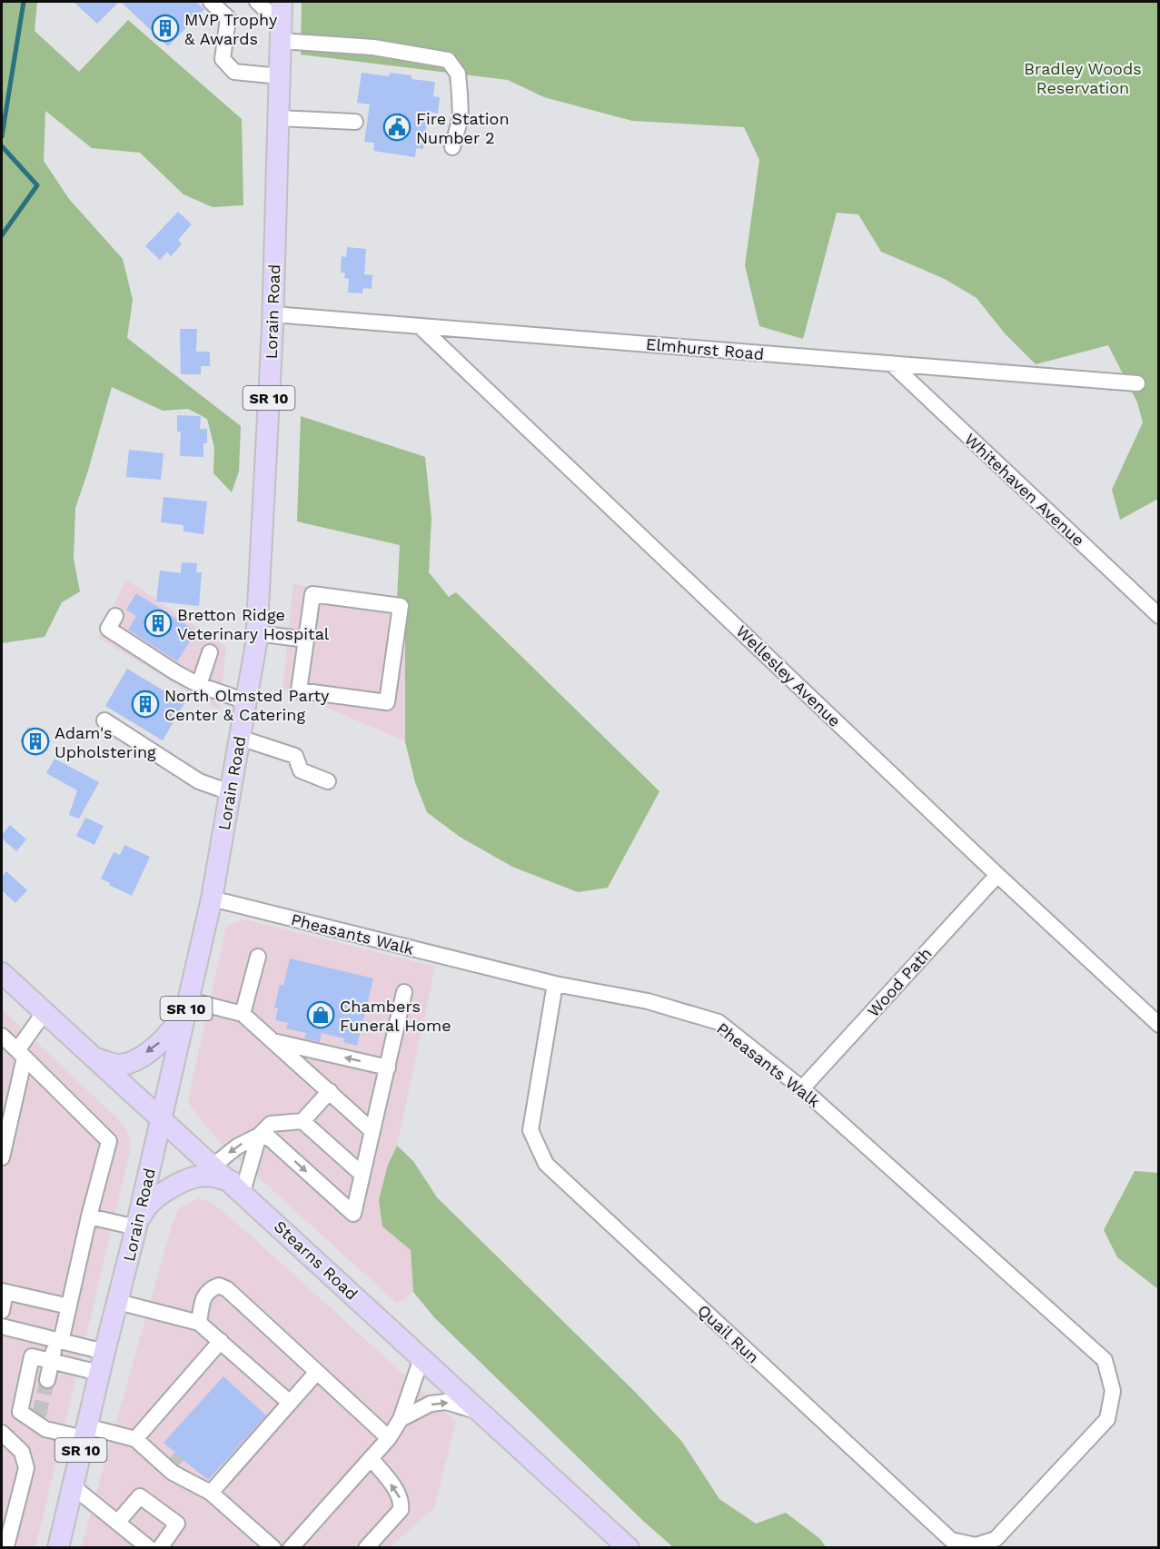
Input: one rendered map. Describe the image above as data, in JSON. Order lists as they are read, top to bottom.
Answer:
{
  "streets": {
    "main road": ["Lorain Road", "SR 10", "Stearns Road"],
    "street": [
      "Elmhurst Road",
      "Whitehaven Avenue",
      "Wellesley Avenue",
      "Pheasants Walk",
      "Wood Path",
      "Quail Run"
    ]
  },
  "crossings": [
    ["Lorain Road", "Elmhurst Road"],
    ["Lorain Road", "Pheasants Walk"],
    ["Lorain Road", "Stearns Road"],
    ["Elmhurst Road", "Whitehaven Avenue"],
    ["Elmhurst Road", "Wellesley Avenue"],
    ["Wellesley Avenue", "Wood Path"],
    ["Pheasants Walk", "Wood Path"],
    ["Pheasants Walk", "Quail Run"]
  ],
  "parks": ["Bradley Woods Reservation"],
  "places": {
    "building": [
      "MVP Trophy & Awards",
      "Bretton Ridge Veterinary Hospital",
      "North Olmsted Party Center & Catering",
      "Adam's Upholstering"
    ],
    "public building": ["Fire Station Number 2"],
    "shop": ["Chambers Funeral Home"]
  }
}
